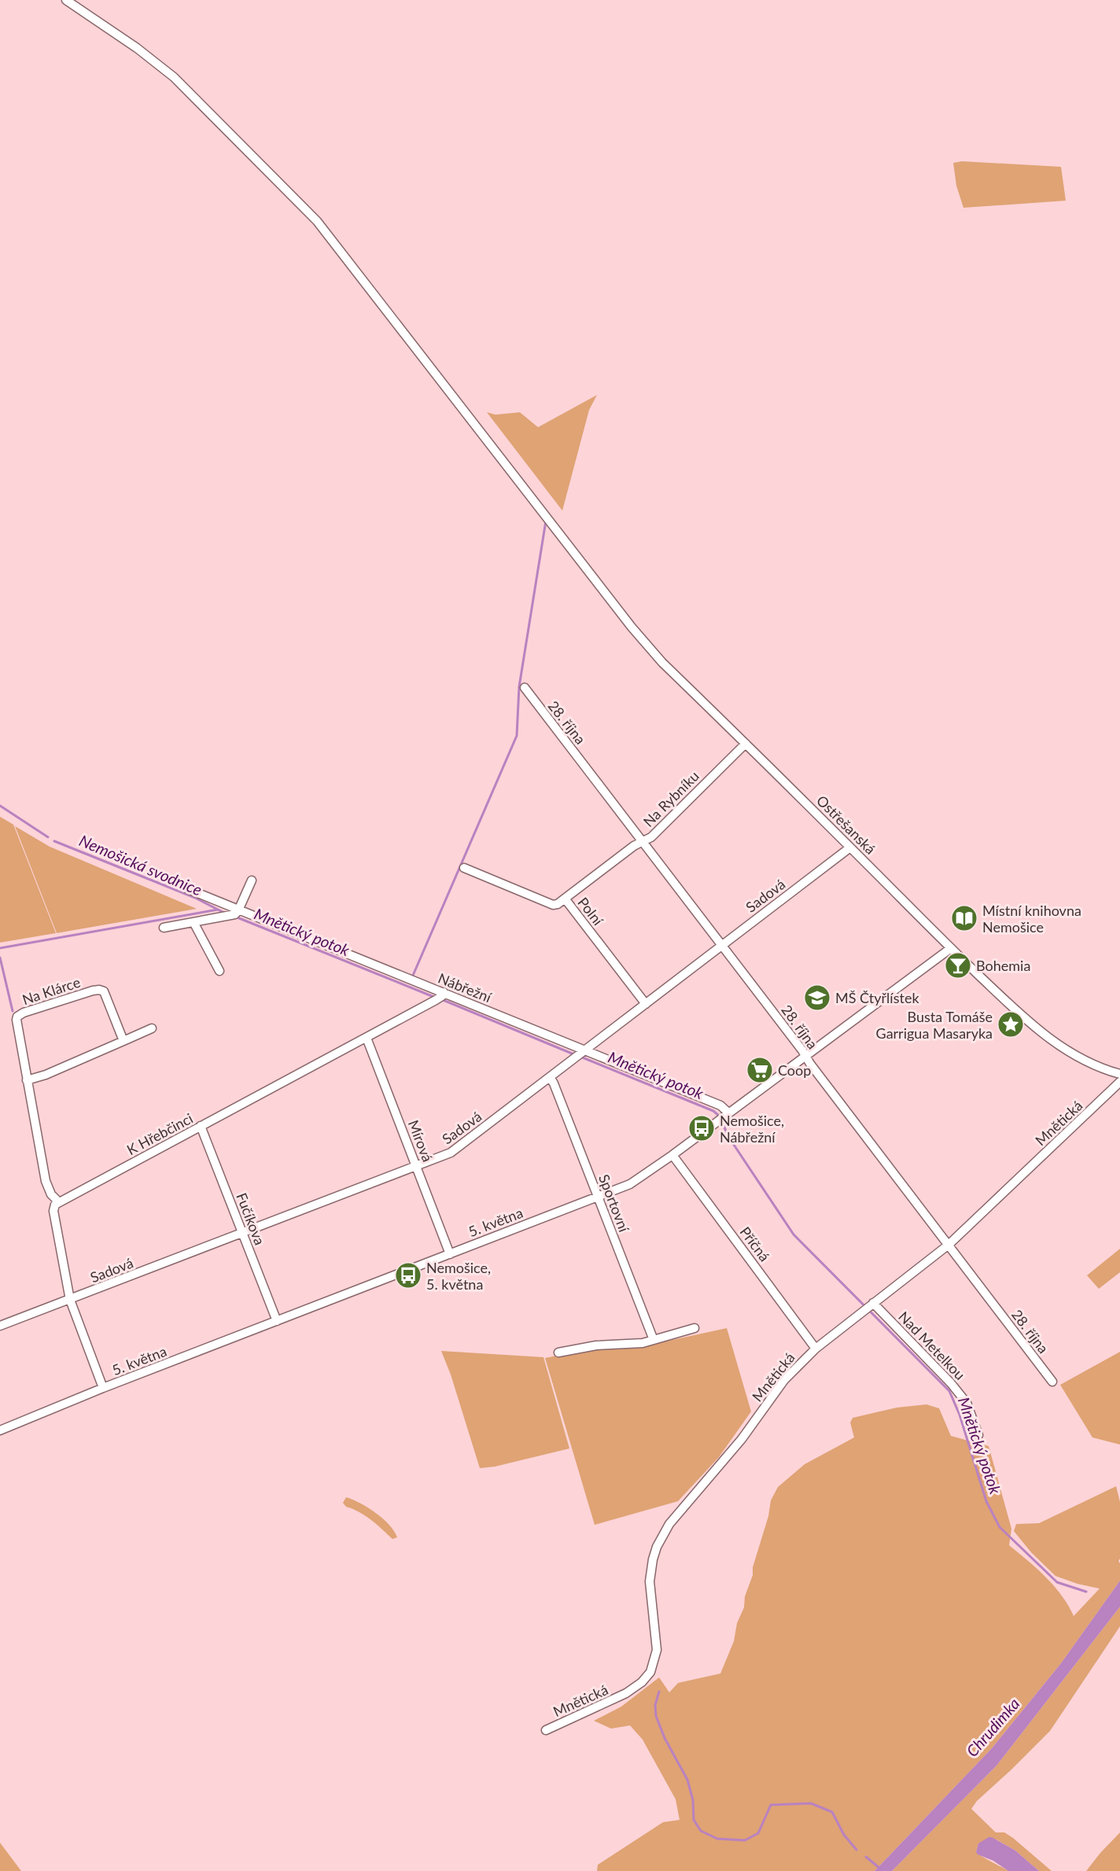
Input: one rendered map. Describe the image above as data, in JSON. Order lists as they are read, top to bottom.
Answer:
{
  "streets": {
    "street": [
      "28. října",
      "Na Rybníku",
      "Ostřešanská",
      "Sadová",
      "Polní",
      "Nábřežní",
      "Na Klárce",
      "Mnětická",
      "K Hřebčinci",
      "Mírová",
      "Sportovní",
      "Fučíkova",
      "5. května",
      "Příčná",
      "Nad Metelkou"
    ]
  },
  "crossings": [
    ["28. října", "Na Rybníku"],
    ["28. října", "Sadová"],
    ["28. října", "Mnětická"],
    ["28. října", "5. května"],
    ["Na Rybníku", "Ostřešanská"],
    ["Na Rybníku", "Polní"],
    ["Ostřešanská", "Sadová"],
    ["Ostřešanská", "5. května"],
    ["Sadová", "Polní"],
    ["Sadová", "Nábřežní"],
    ["Sadová", "Mírová"],
    ["Sadová", "Sportovní"],
    ["Sadová", "Fučíkova"],
    ["Nábřežní", "K Hřebčinci"],
    ["Nábřežní", "5. května"],
    ["Na Klárce", "K Hřebčinci"],
    ["Mnětická", "Příčná"],
    ["Mnětická", "Nad Metelkou"],
    ["K Hřebčinci", "Mírová"],
    ["K Hřebčinci", "Fučíkova"],
    ["Mírová", "5. května"],
    ["Sportovní", "5. května"],
    ["Fučíkova", "5. května"],
    ["5. května", "Příčná"]
  ],
  "water": ["Nemošická svodnice", "Mnětický potok", "Chrudimka"],
  "places": {
    "library": ["Místní knihovna Nemošice"],
    "bar": ["Bohemia"],
    "school or university": ["MŠ Čtyřlístek"],
    "place": ["Busta Tomáše Garrigua Masaryka"],
    "supermarket": ["Coop"],
    "bus stop": ["Nemošice, Nábřežní", "Nemošice, 5. května"]
  }
}
